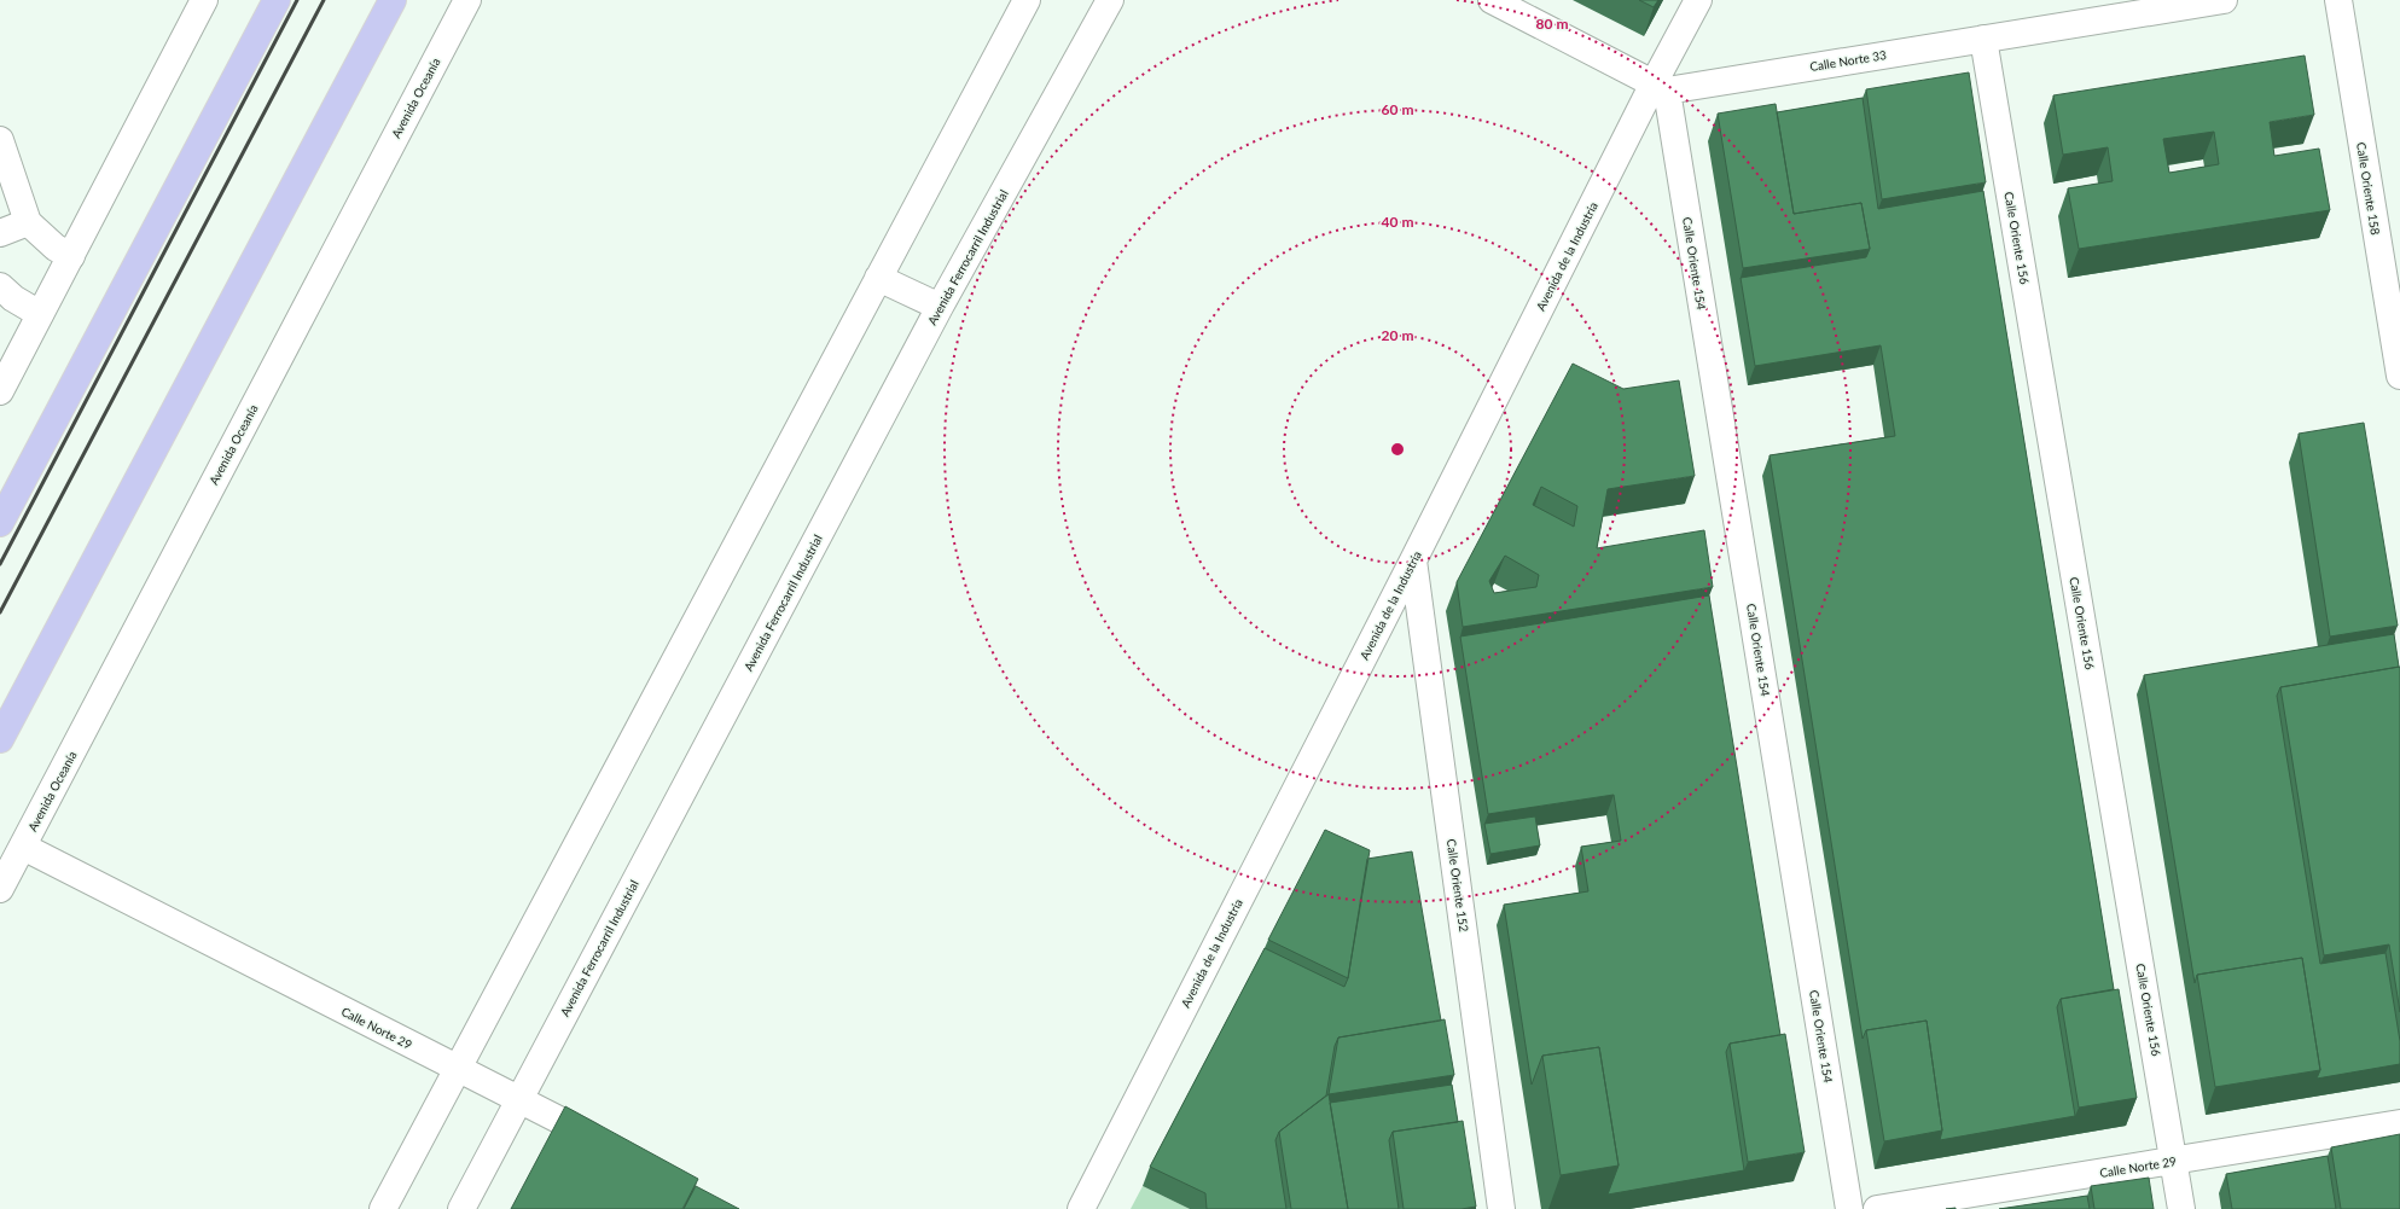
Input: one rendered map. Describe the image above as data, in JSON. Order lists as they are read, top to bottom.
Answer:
{
  "streets": {
    "street": [
      "Calle Norte 33",
      "Avenida Oceanía",
      "Calle Oriente 158",
      "Calle Oriente 156",
      "Avenida de la Industria",
      "Avenida Ferrocarril Industrial",
      "Calle Oriente 154",
      "Calle Oriente 152",
      "Calle Norte 29"
    ]
  },
  "crossings": [
    ["Calle Norte 33", "Calle Oriente 156"],
    ["Calle Norte 33", "Avenida de la Industria"],
    ["Calle Norte 33", "Calle Oriente 154"],
    ["Avenida Oceanía", "Calle Norte 29"],
    ["Calle Oriente 156", "Calle Norte 29"],
    ["Avenida de la Industria", "Calle Oriente 154"],
    ["Avenida de la Industria", "Calle Oriente 152"],
    ["Avenida Ferrocarril Industrial", "Calle Norte 29"]
  ],
  "rings": [
    "80 m",
    "60 m",
    "40 m",
    "20 m"
  ]
}
